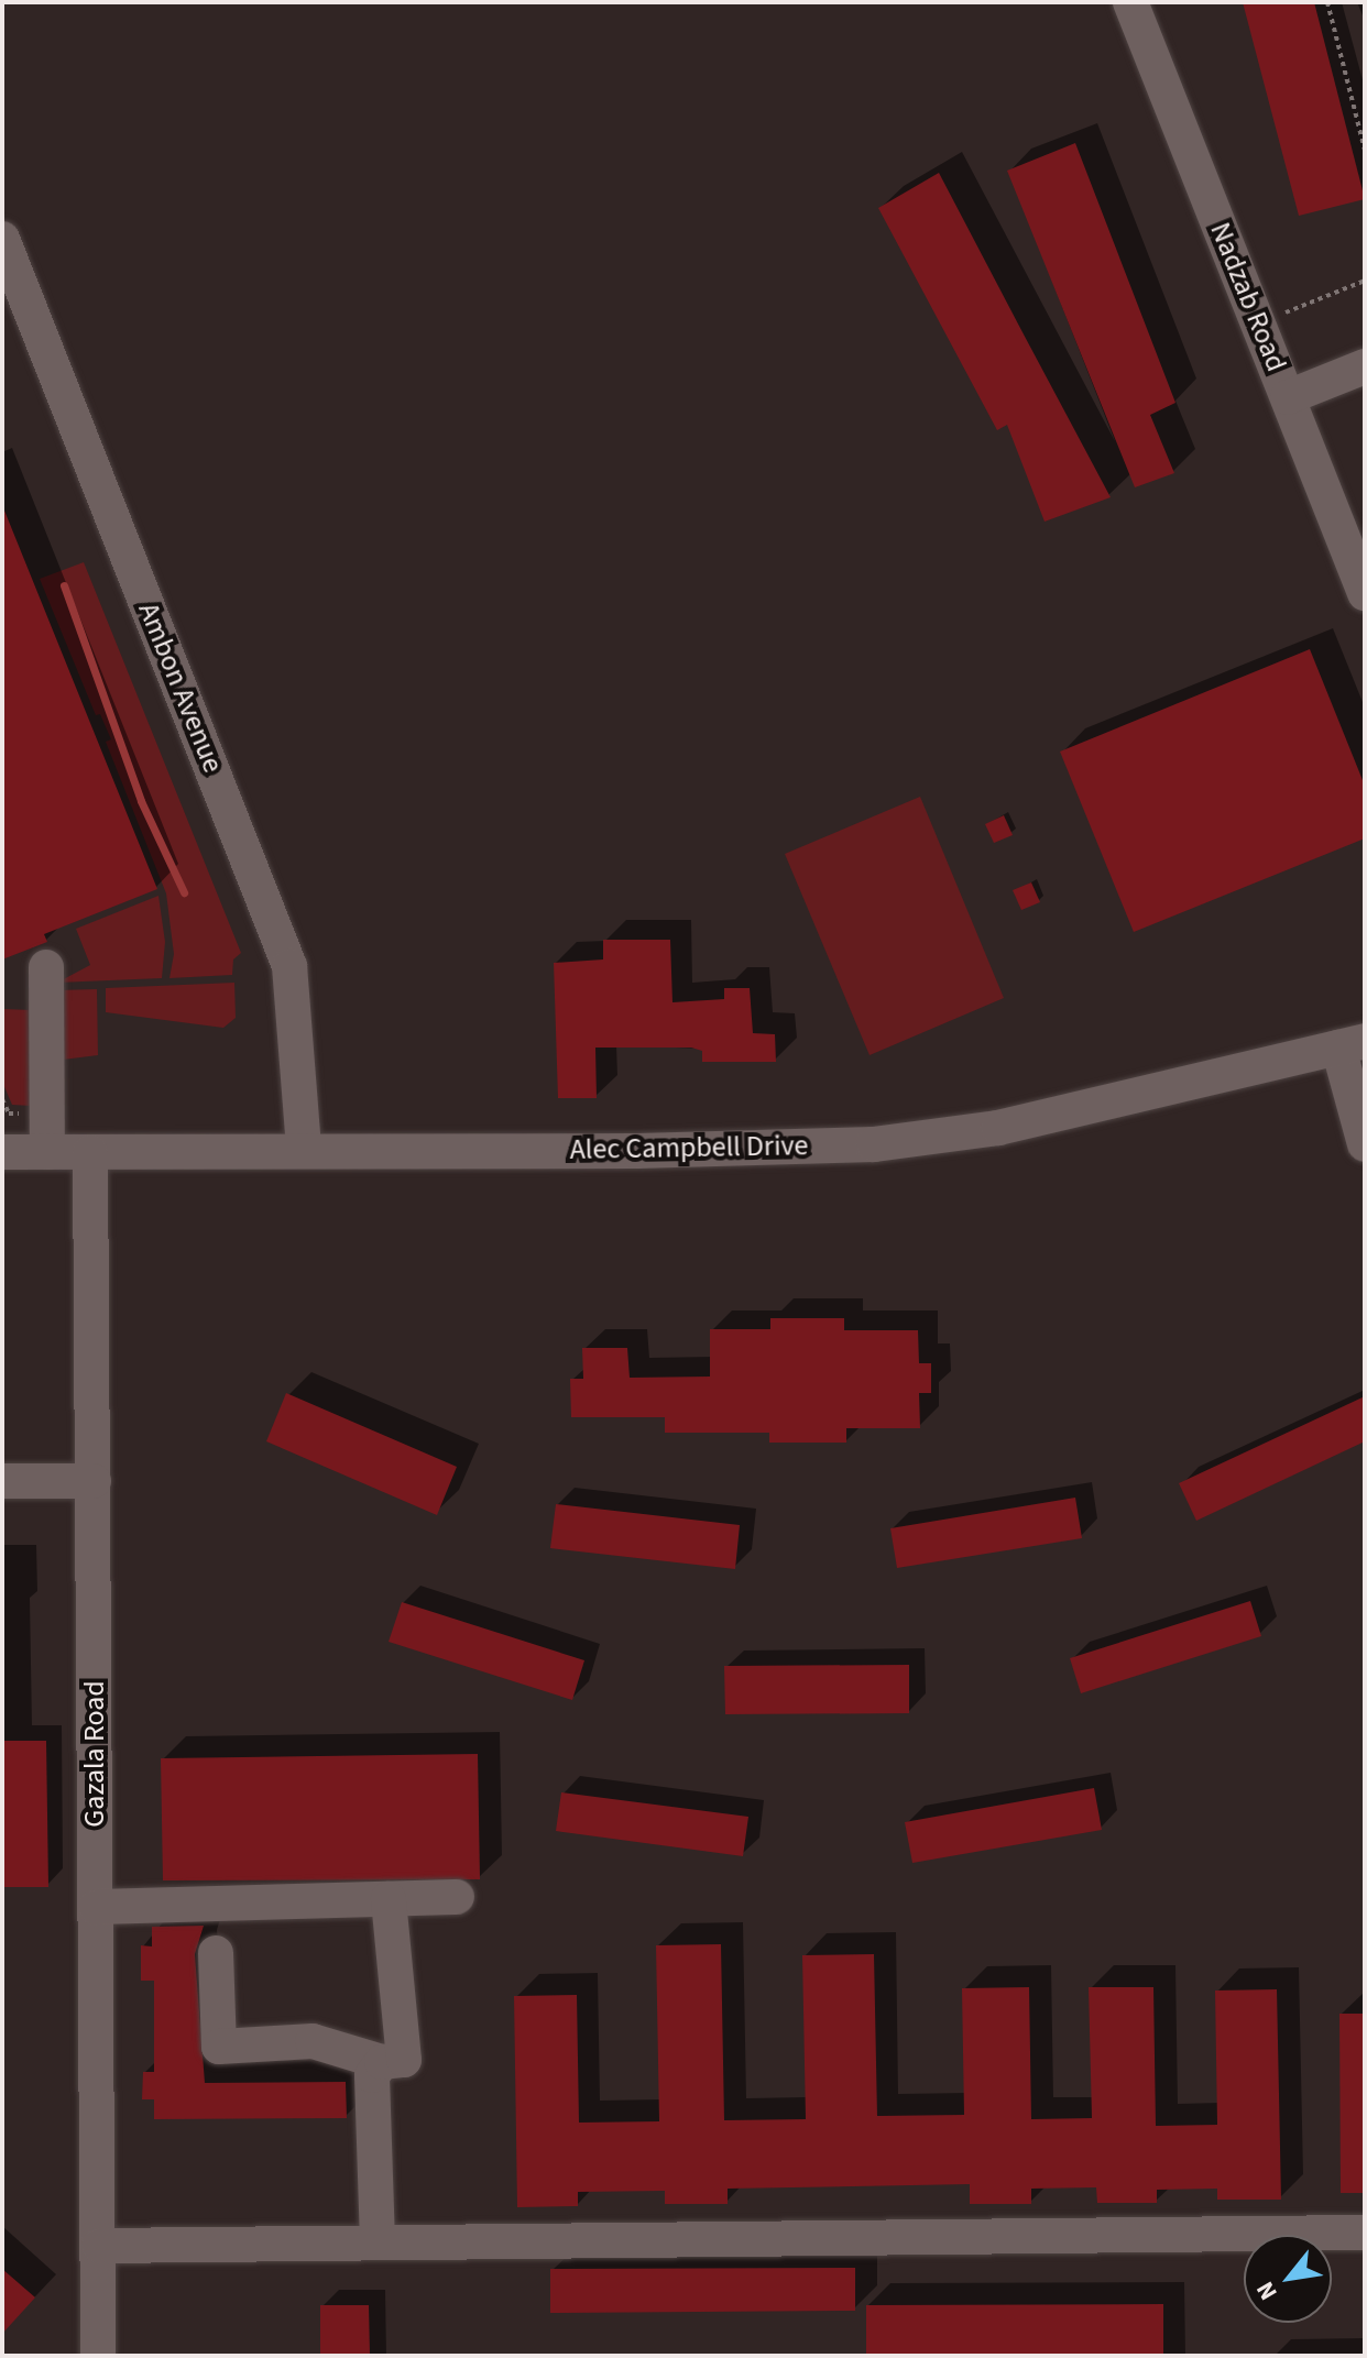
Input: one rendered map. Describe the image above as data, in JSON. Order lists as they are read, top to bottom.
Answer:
{
  "streets": {
    "street": [
      "Nadzab Road",
      "Ambon Avenue",
      "Alec Campbell Drive",
      "Gazala Road"
    ]
  },
  "crossings": [
    ["Ambon Avenue", "Alec Campbell Drive"],
    ["Alec Campbell Drive", "Gazala Road"]
  ],
  "north": "bottom left"
}
